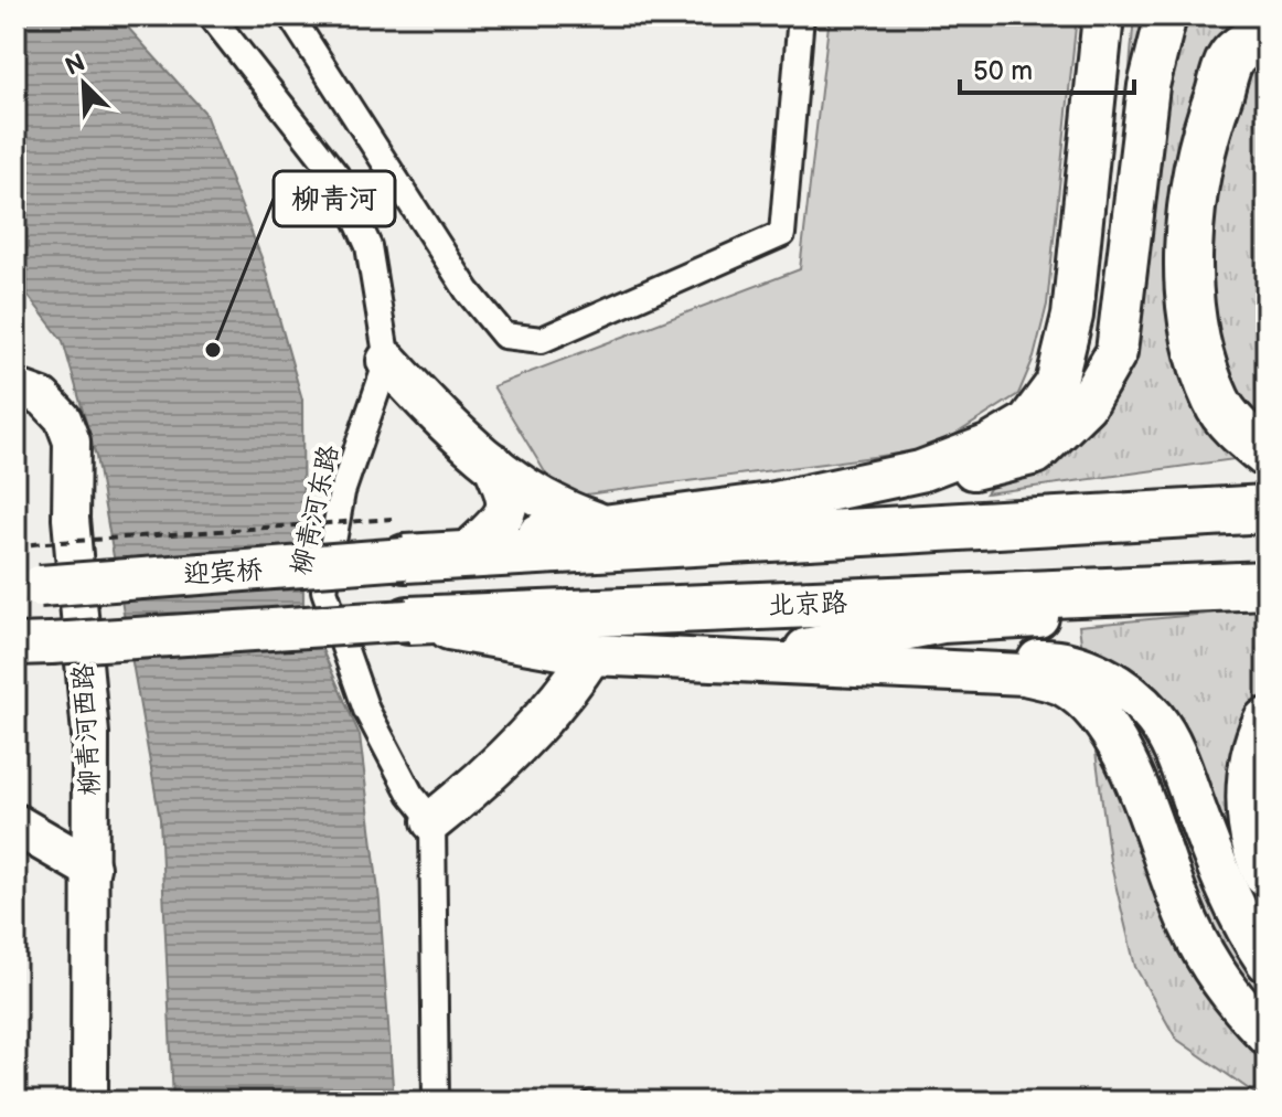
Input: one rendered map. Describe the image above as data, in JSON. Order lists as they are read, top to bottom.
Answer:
{
  "streets": {
    "highway": ["北京路"],
    "main road": ["迎宾桥", "柳青河西路"],
    "street": ["柳青河东路"]
  },
  "places": ["柳青河"],
  "scale_bar": "50 m",
  "north": "top left"
}
